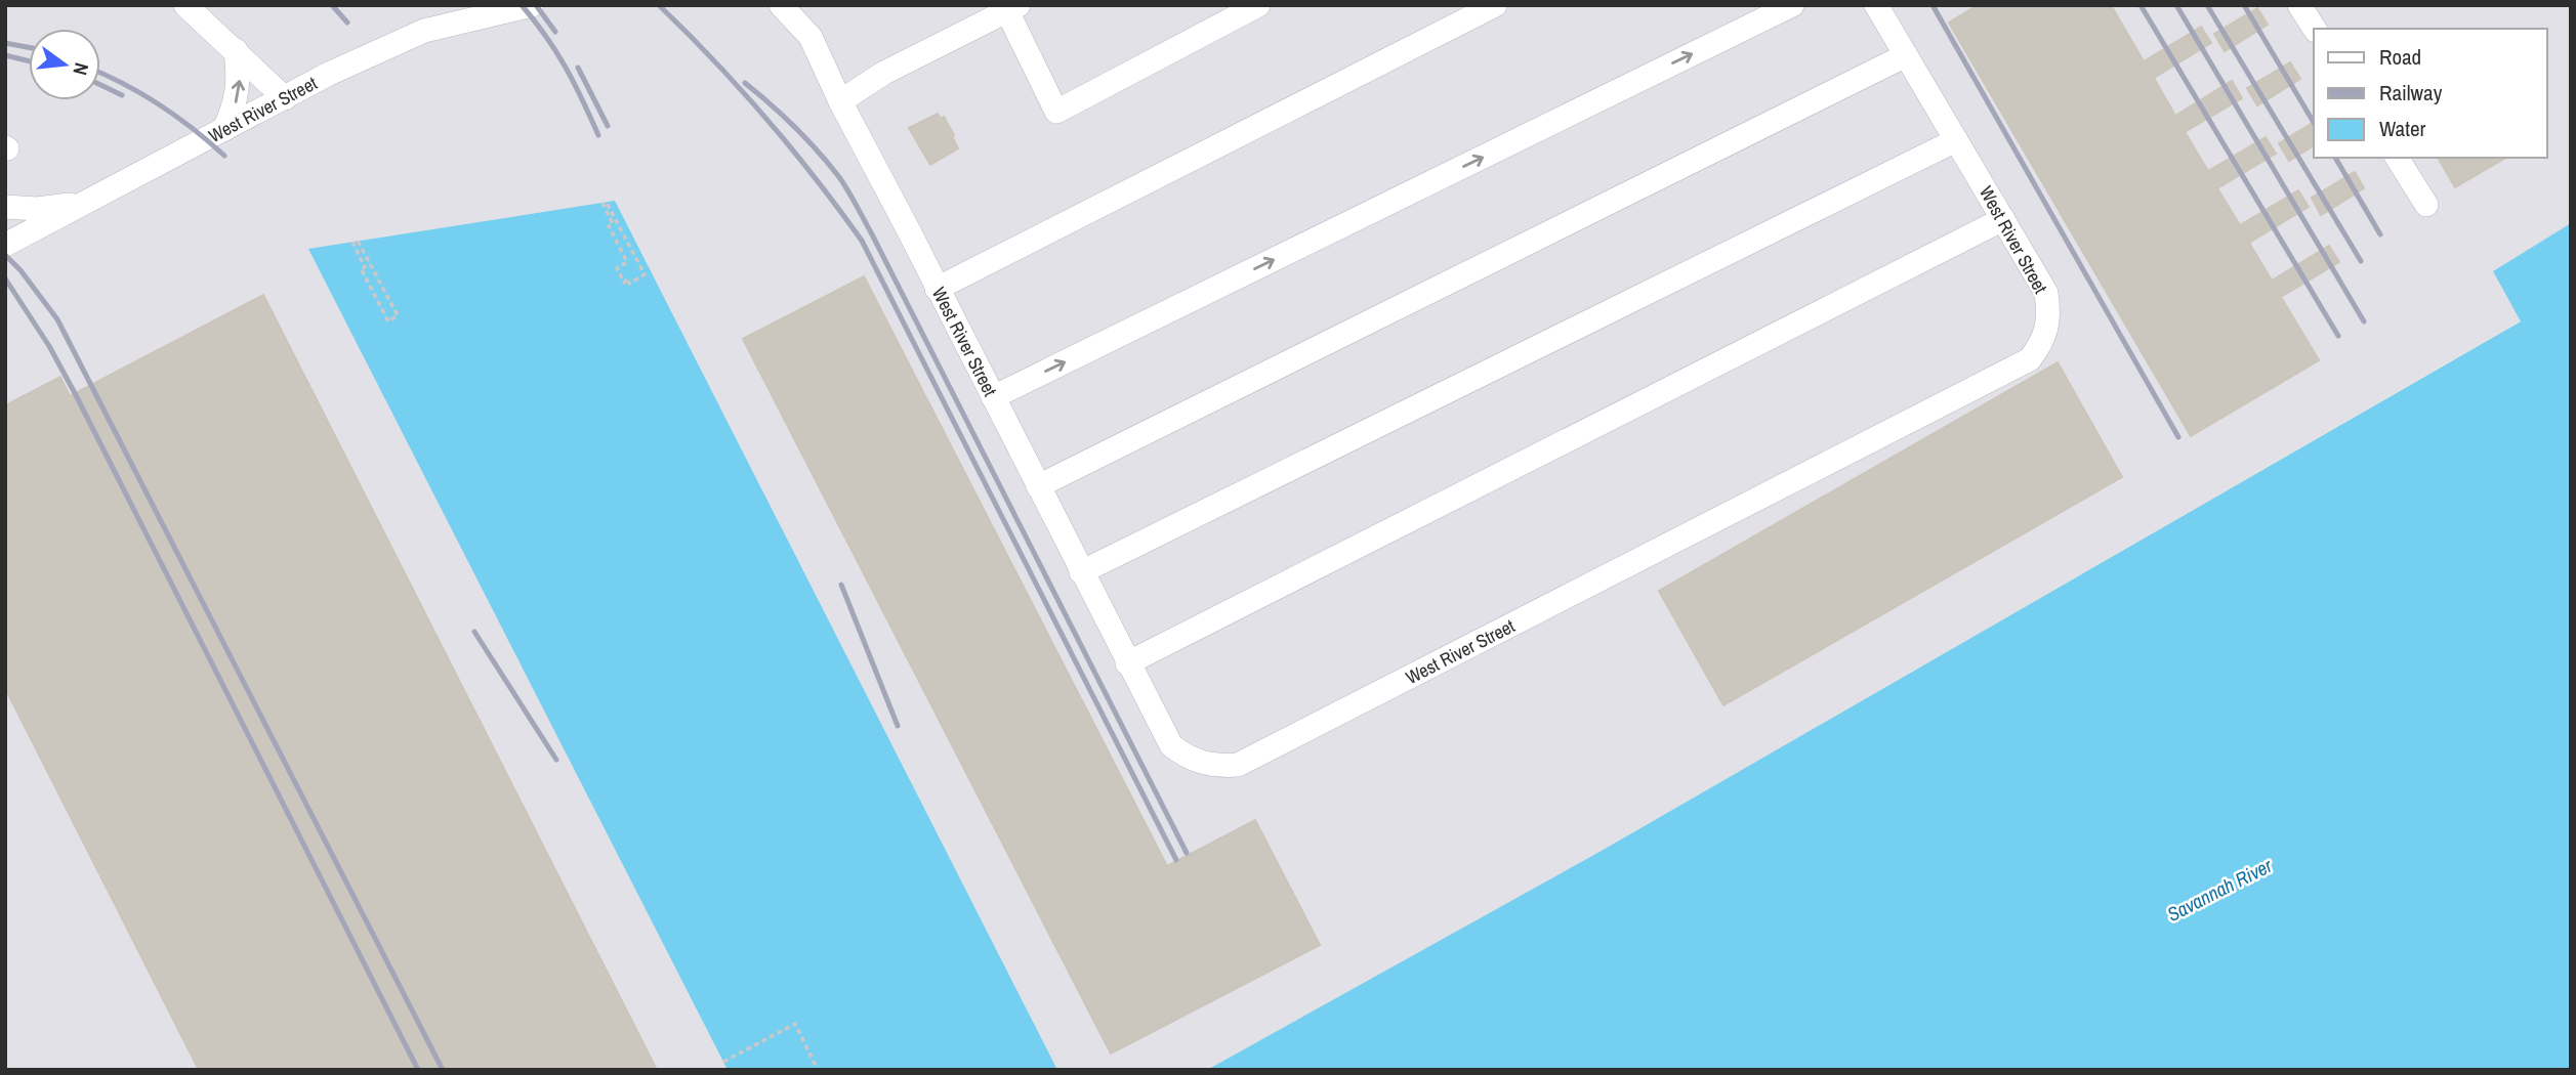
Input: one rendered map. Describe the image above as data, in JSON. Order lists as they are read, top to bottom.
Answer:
{
  "streets": {
    "lane": ["West River Street"]
  },
  "water": ["Savannah River"],
  "legend": ["Road", "Railway", "Water"],
  "north": "right"
}
